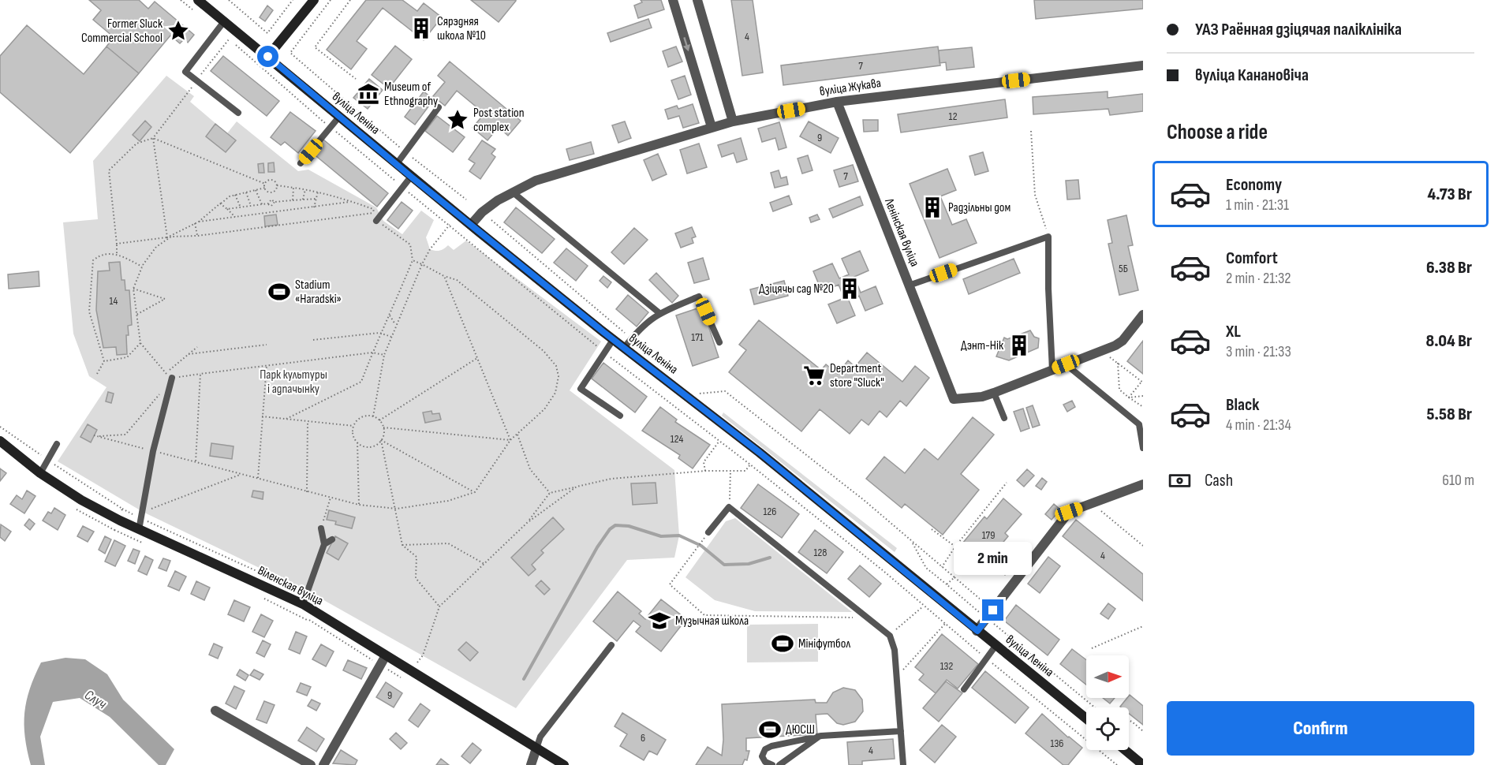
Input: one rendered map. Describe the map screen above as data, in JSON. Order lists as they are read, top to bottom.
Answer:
{
  "streets": {
    "main road": ["вуліца Леніна", "Віленская вуліца"],
    "street": ["вуліца Жукава", "Ленінская вуліца"]
  },
  "crossings": [
    ["вуліца Жукава", "вуліца Леніна"],
    ["вуліца Жукава", "Ленінская вуліца"]
  ],
  "water": ["Случ"],
  "parks": ["Парк культуры і адпачынку"],
  "places": {
    "building": [
      "Сярэдняя школа №10",
      "Радзільны дом",
      "Дзіцячы сад №20",
      "Дэнт-Нік"
    ],
    "place": ["Former Sluck Commercial School", "Post station complex"],
    "museum": ["Museum of Ethnography"],
    "sports": ["Stadium «Haradski»", "Мініфутбол", "ДЮСШ"],
    "supermarket": ["Department store \"Sluck\""],
    "school or university": ["Музычная школа"]
  },
  "house_numbers": [
    "4",
    "7",
    "12",
    "9",
    "7",
    "5Б",
    "14",
    "171",
    "124",
    "126",
    "179",
    "128",
    "4",
    "132",
    "9",
    "6",
    "136",
    "4"
  ],
  "north": "right",
  "page": {
    "banner": ["УАЗ Раённая дзіцячая паліклініка", "вуліца Канановіча"],
    "heading": "Choose a ride",
    "list": [
      {
        "name": "Economy",
        "note": "1 min · 21:31",
        "value": "4.73 Br"
      },
      {
        "name": "Comfort",
        "note": "2 min · 21:32",
        "value": "6.38 Br"
      },
      {
        "name": "XL",
        "note": "3 min · 21:33",
        "value": "8.04 Br"
      },
      {
        "name": "Black",
        "note": "4 min · 21:34",
        "value": "5.58 Br"
      }
    ],
    "pay": ["Cash", "610 m"],
    "bubble": "2 min",
    "buttons": "Confirm"
  }
}
